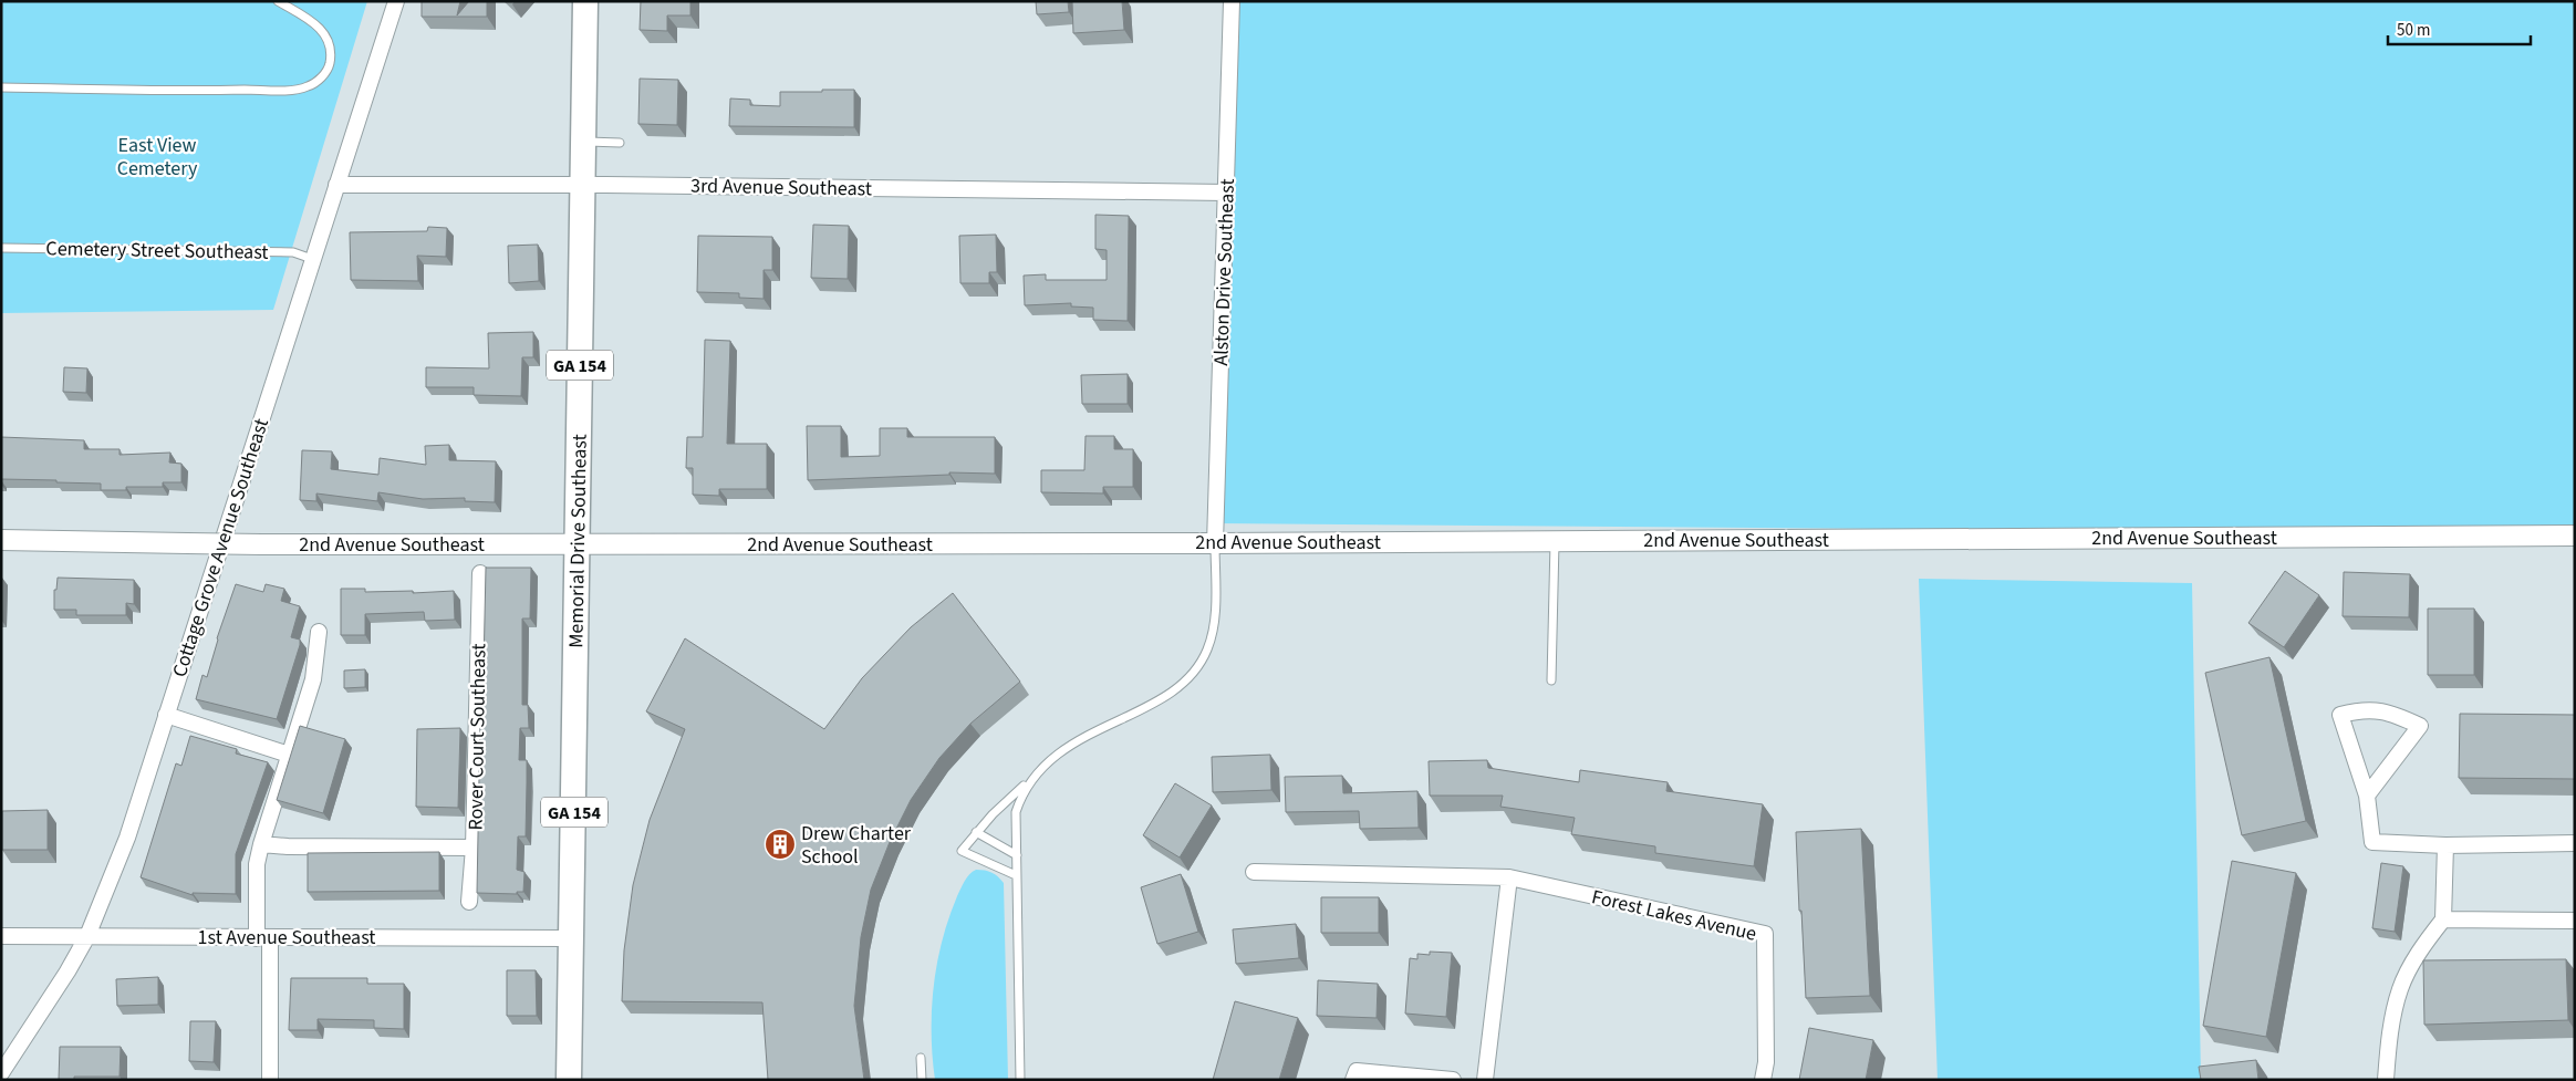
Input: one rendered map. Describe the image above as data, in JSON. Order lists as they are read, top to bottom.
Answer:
{
  "streets": {
    "main road": ["GA 154", "Memorial Drive Southeast"],
    "street": [
      "3rd Avenue Southeast",
      "Alston Drive Southeast",
      "2nd Avenue Southeast",
      "Cottage Grove Avenue Southeast",
      "Rover Court Southeast",
      "Forest Lakes Avenue",
      "1st Avenue Southeast"
    ],
    "lane": ["Cemetery Street Southeast"]
  },
  "crossings": [
    ["3rd Avenue Southeast", "Alston Drive Southeast"],
    ["3rd Avenue Southeast", "Memorial Drive Southeast"],
    ["3rd Avenue Southeast", "Cottage Grove Avenue Southeast"],
    ["Cemetery Street Southeast", "Cottage Grove Avenue Southeast"],
    ["Alston Drive Southeast", "2nd Avenue Southeast"],
    ["2nd Avenue Southeast", "Memorial Drive Southeast"],
    ["Memorial Drive Southeast", "1st Avenue Southeast"],
    ["Cottage Grove Avenue Southeast", "1st Avenue Southeast"]
  ],
  "parks": ["East View Cemetery"],
  "places": {
    "building": ["Drew Charter School"]
  },
  "scale_bar": "50 m"
}
